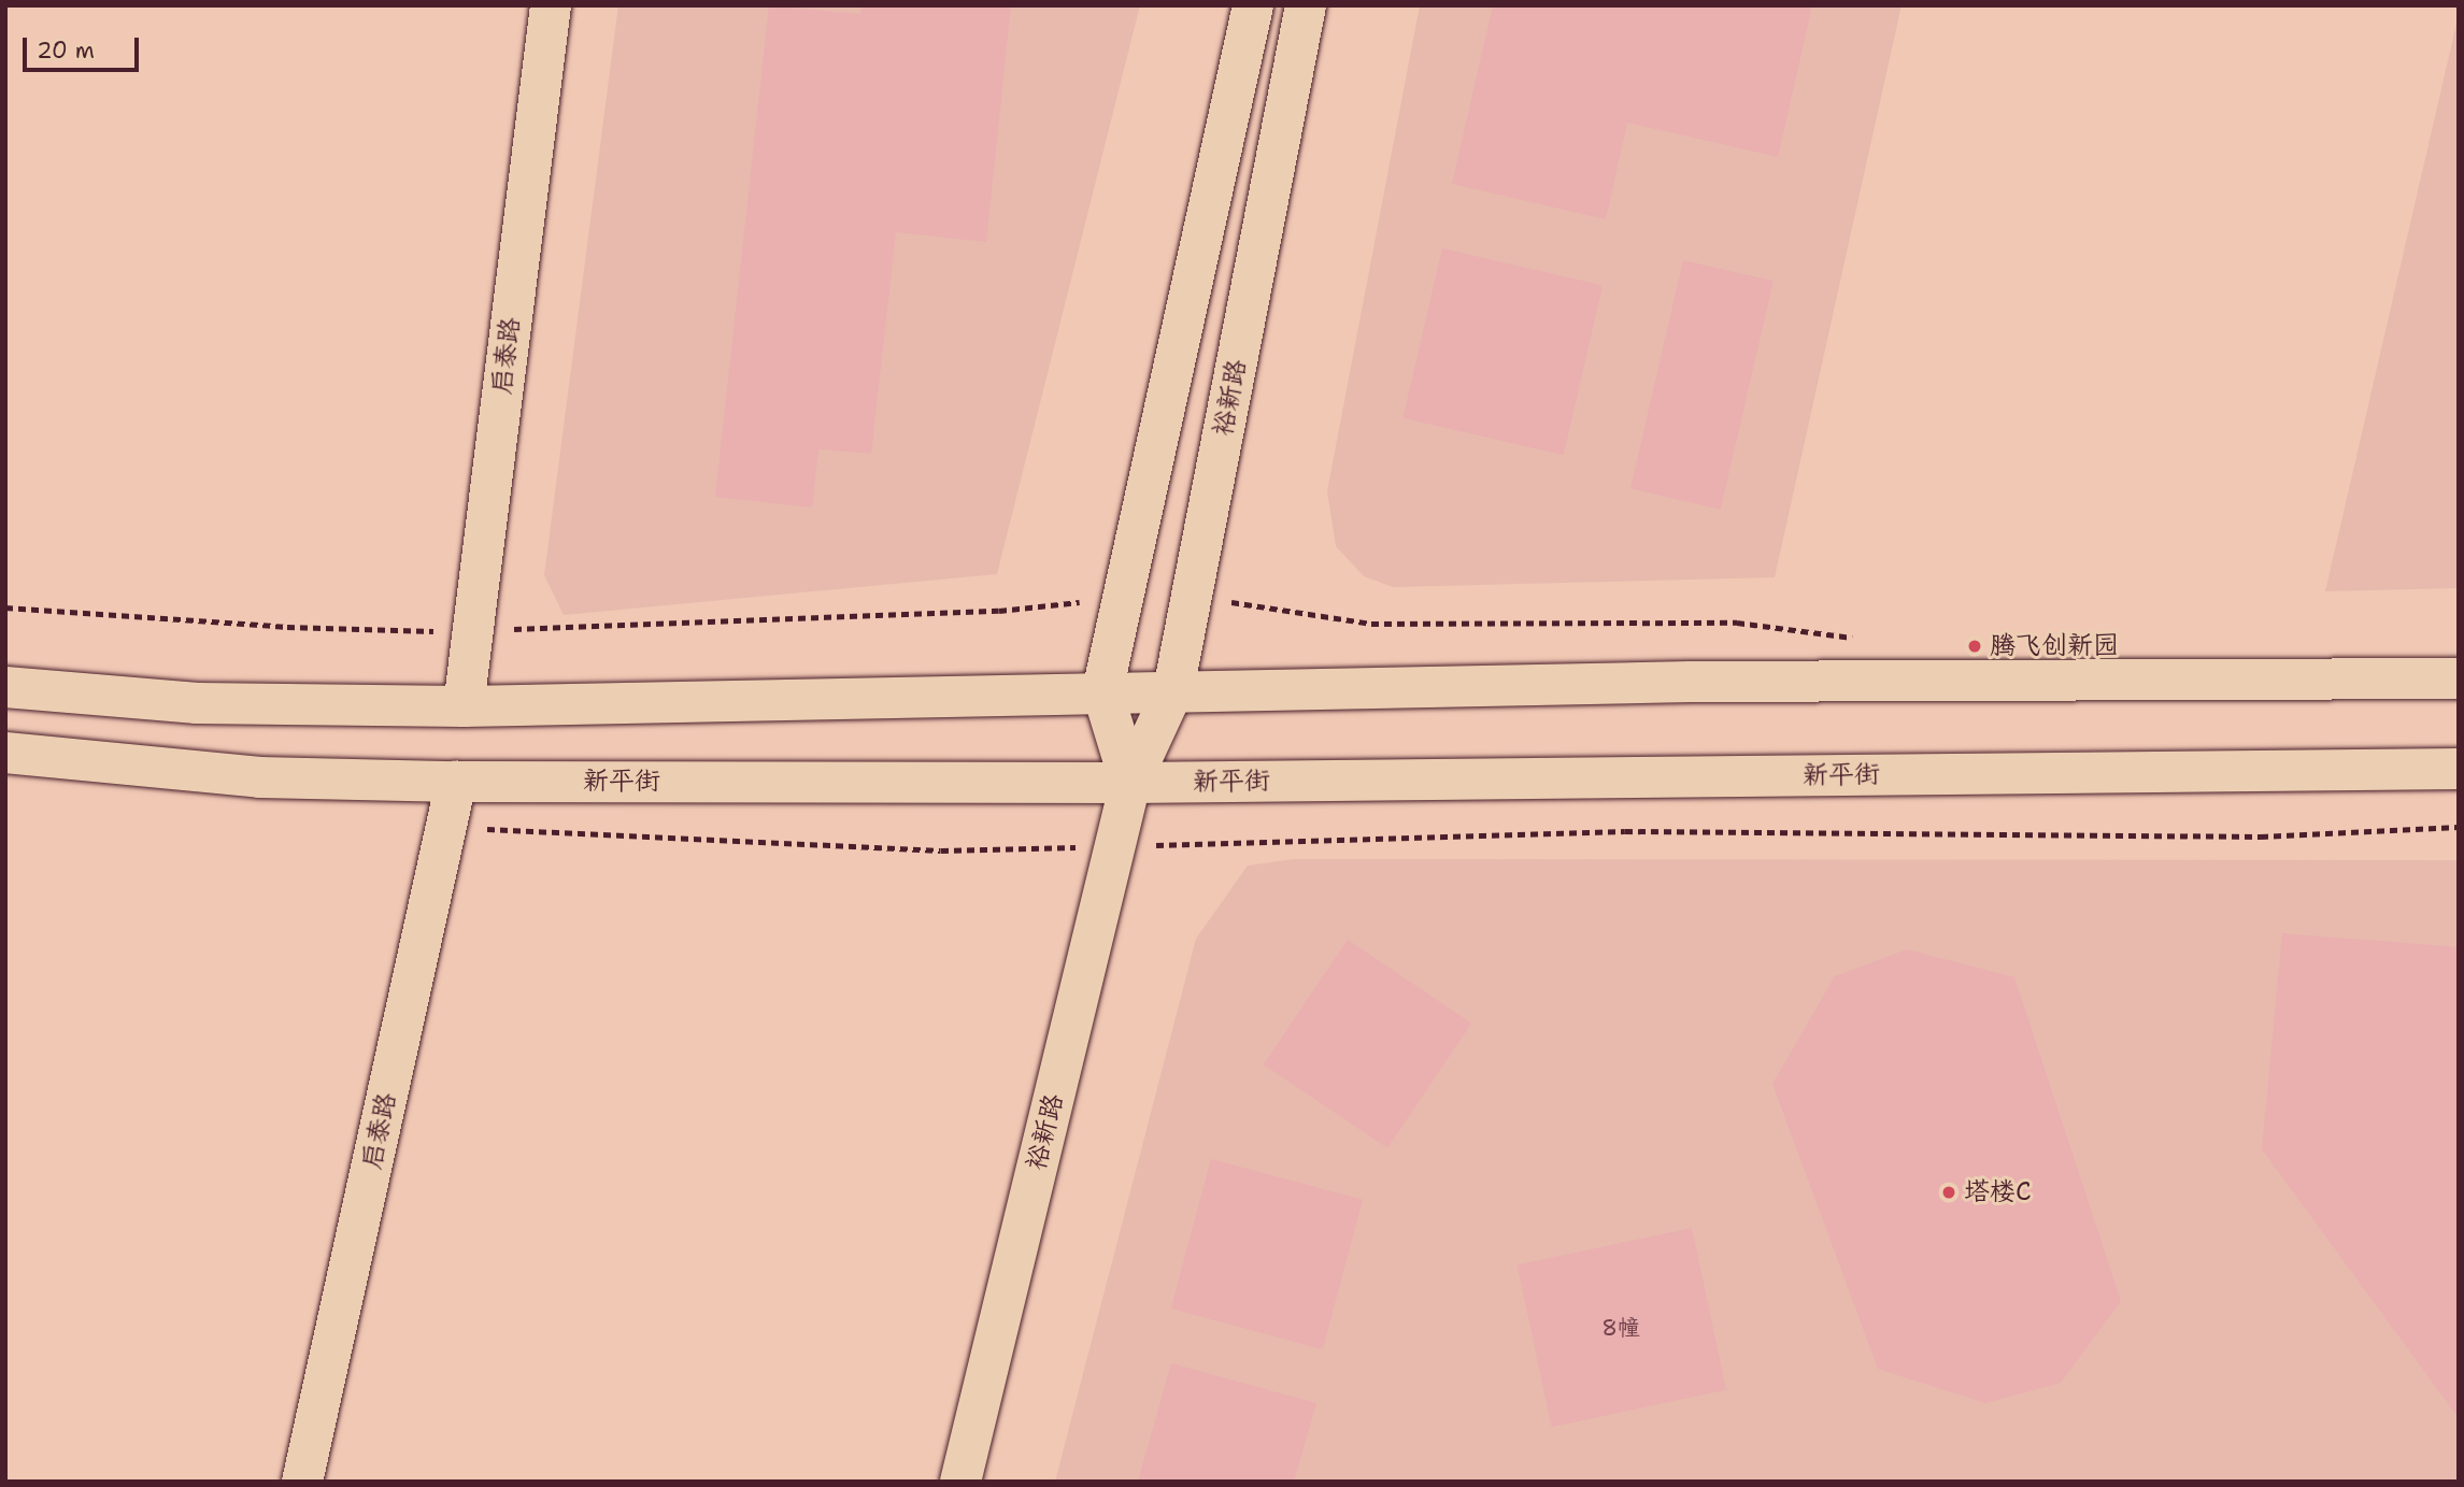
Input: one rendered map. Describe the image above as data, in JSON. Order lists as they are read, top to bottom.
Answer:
{
  "streets": {
    "main road": ["启泰路", "裕新路", "新平街"]
  },
  "crossings": [
    ["启泰路", "新平街"],
    ["裕新路", "新平街"]
  ],
  "places": ["腾飞创新园", "塔楼C"],
  "house_numbers": ["8幢"],
  "scale_bar": "20 m"
}
